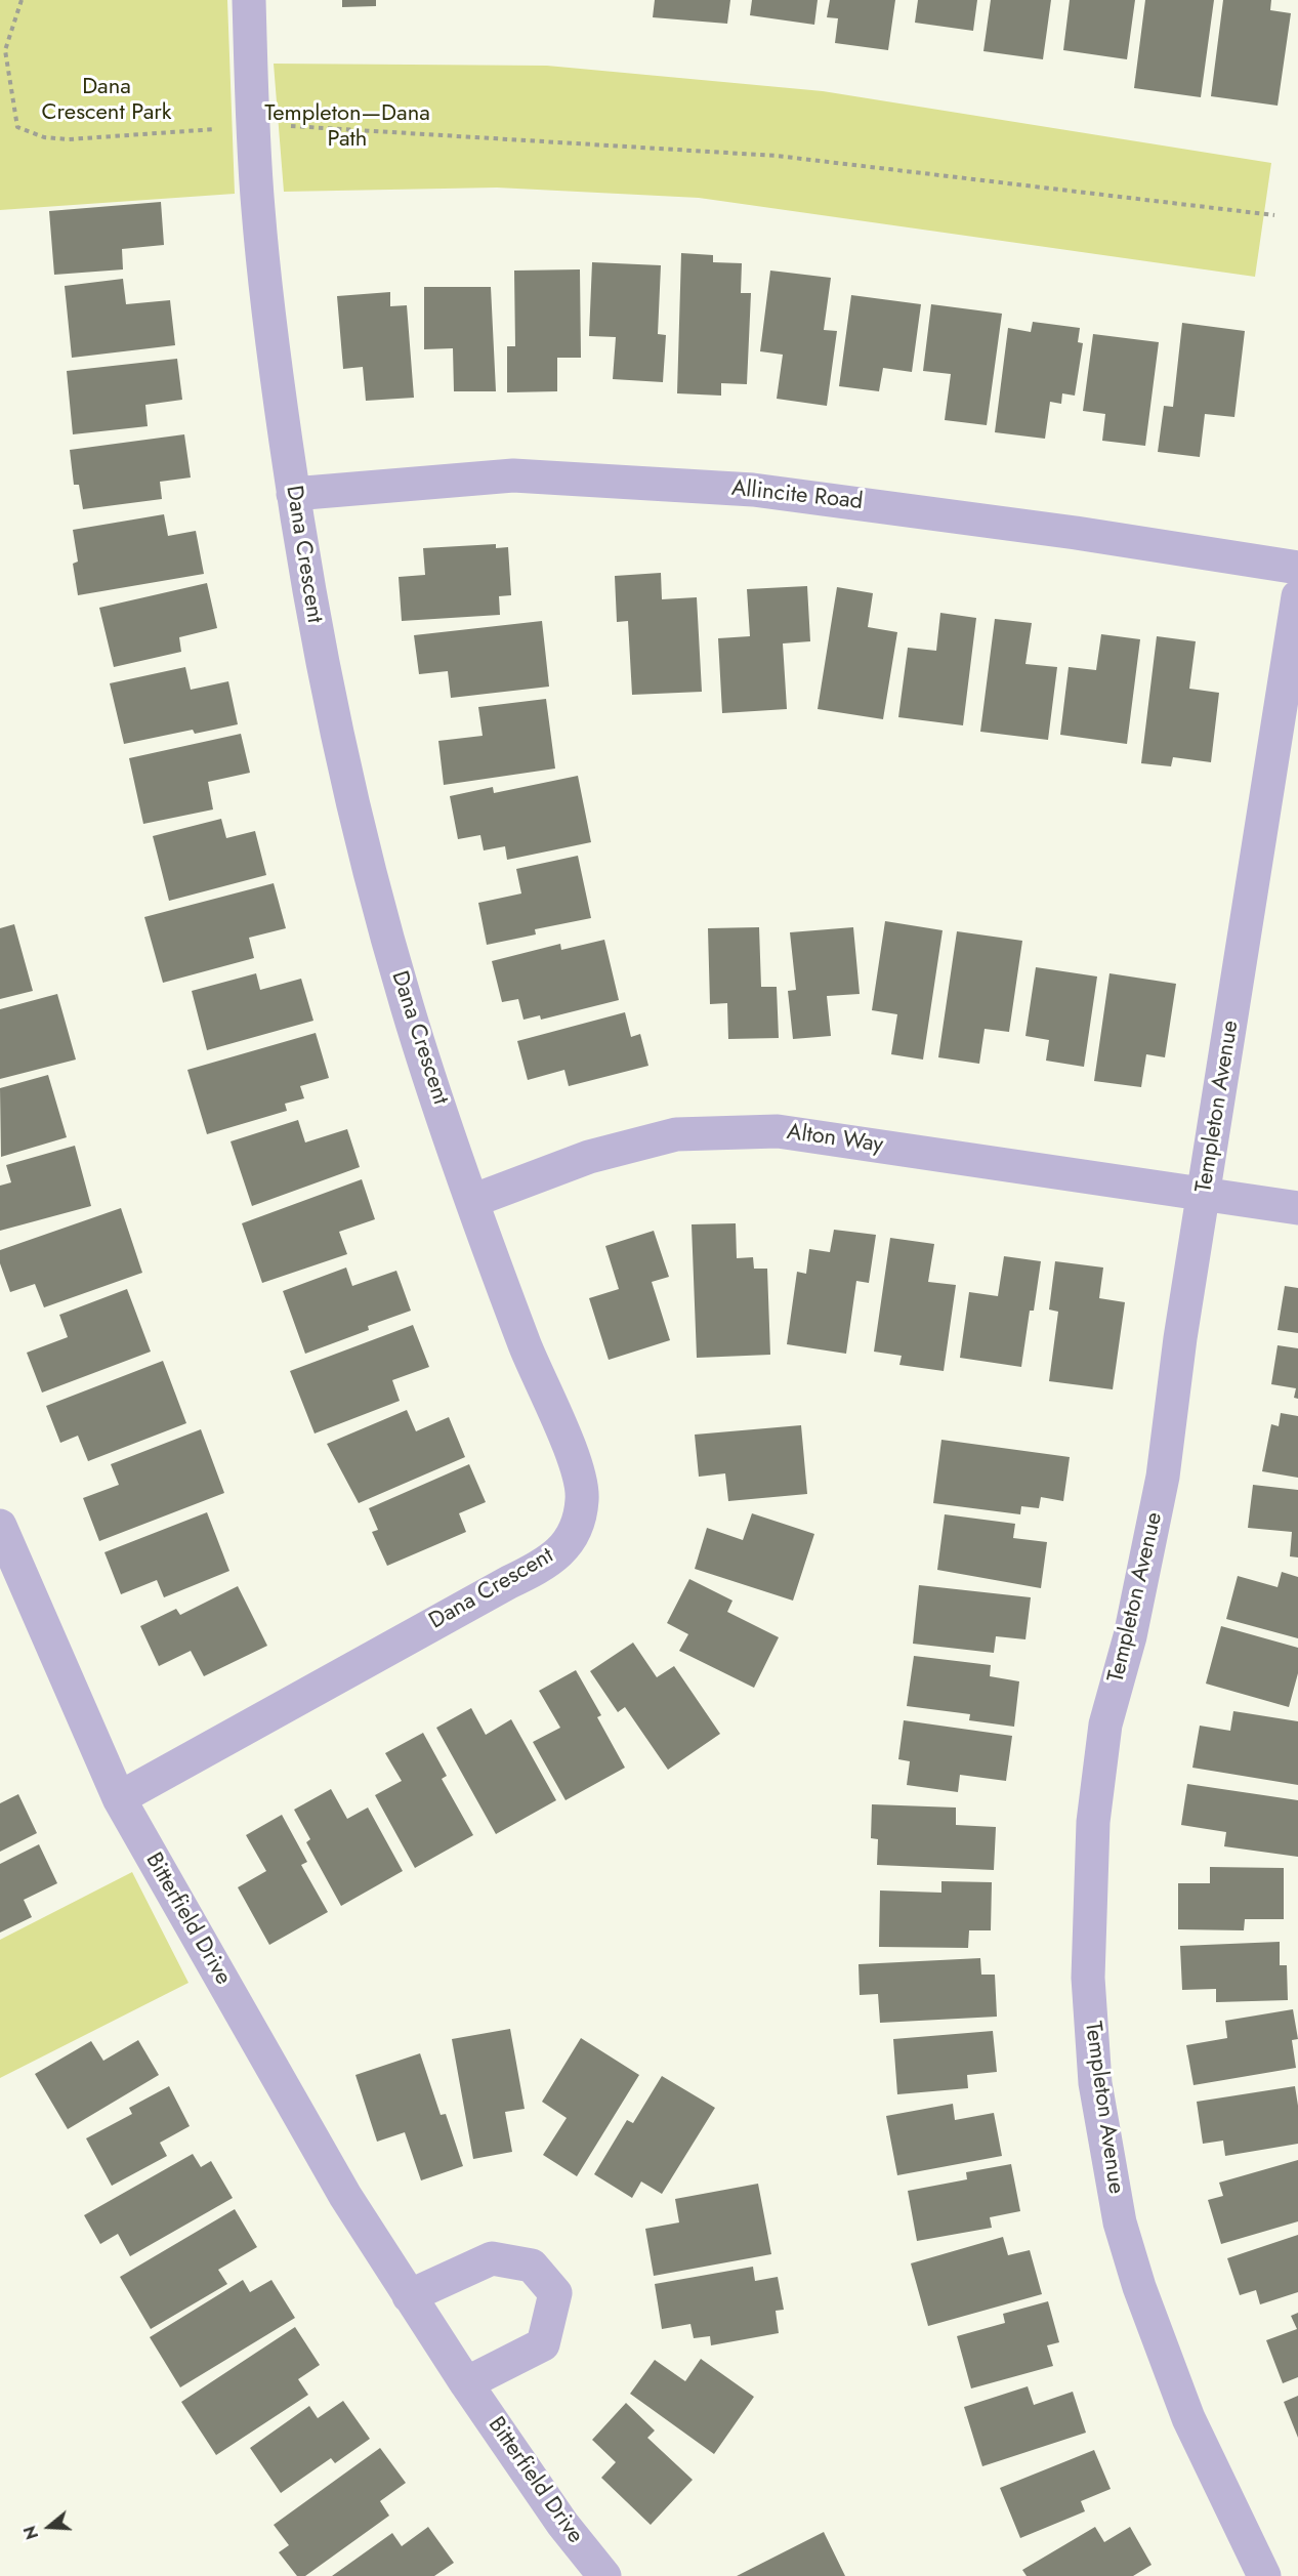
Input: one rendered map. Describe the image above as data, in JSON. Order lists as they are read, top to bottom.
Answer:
{
  "streets": {
    "street": [
      "Allincite Road",
      "Dana Crescent",
      "Templeton Avenue",
      "Alton Way",
      "Bitterfield Drive"
    ]
  },
  "crossings": [
    ["Allincite Road", "Dana Crescent"],
    ["Dana Crescent", "Alton Way"],
    ["Dana Crescent", "Bitterfield Drive"],
    ["Templeton Avenue", "Alton Way"]
  ],
  "parks": ["Dana Crescent Park", "Templeton—Dana Path"],
  "north": "left"
}
